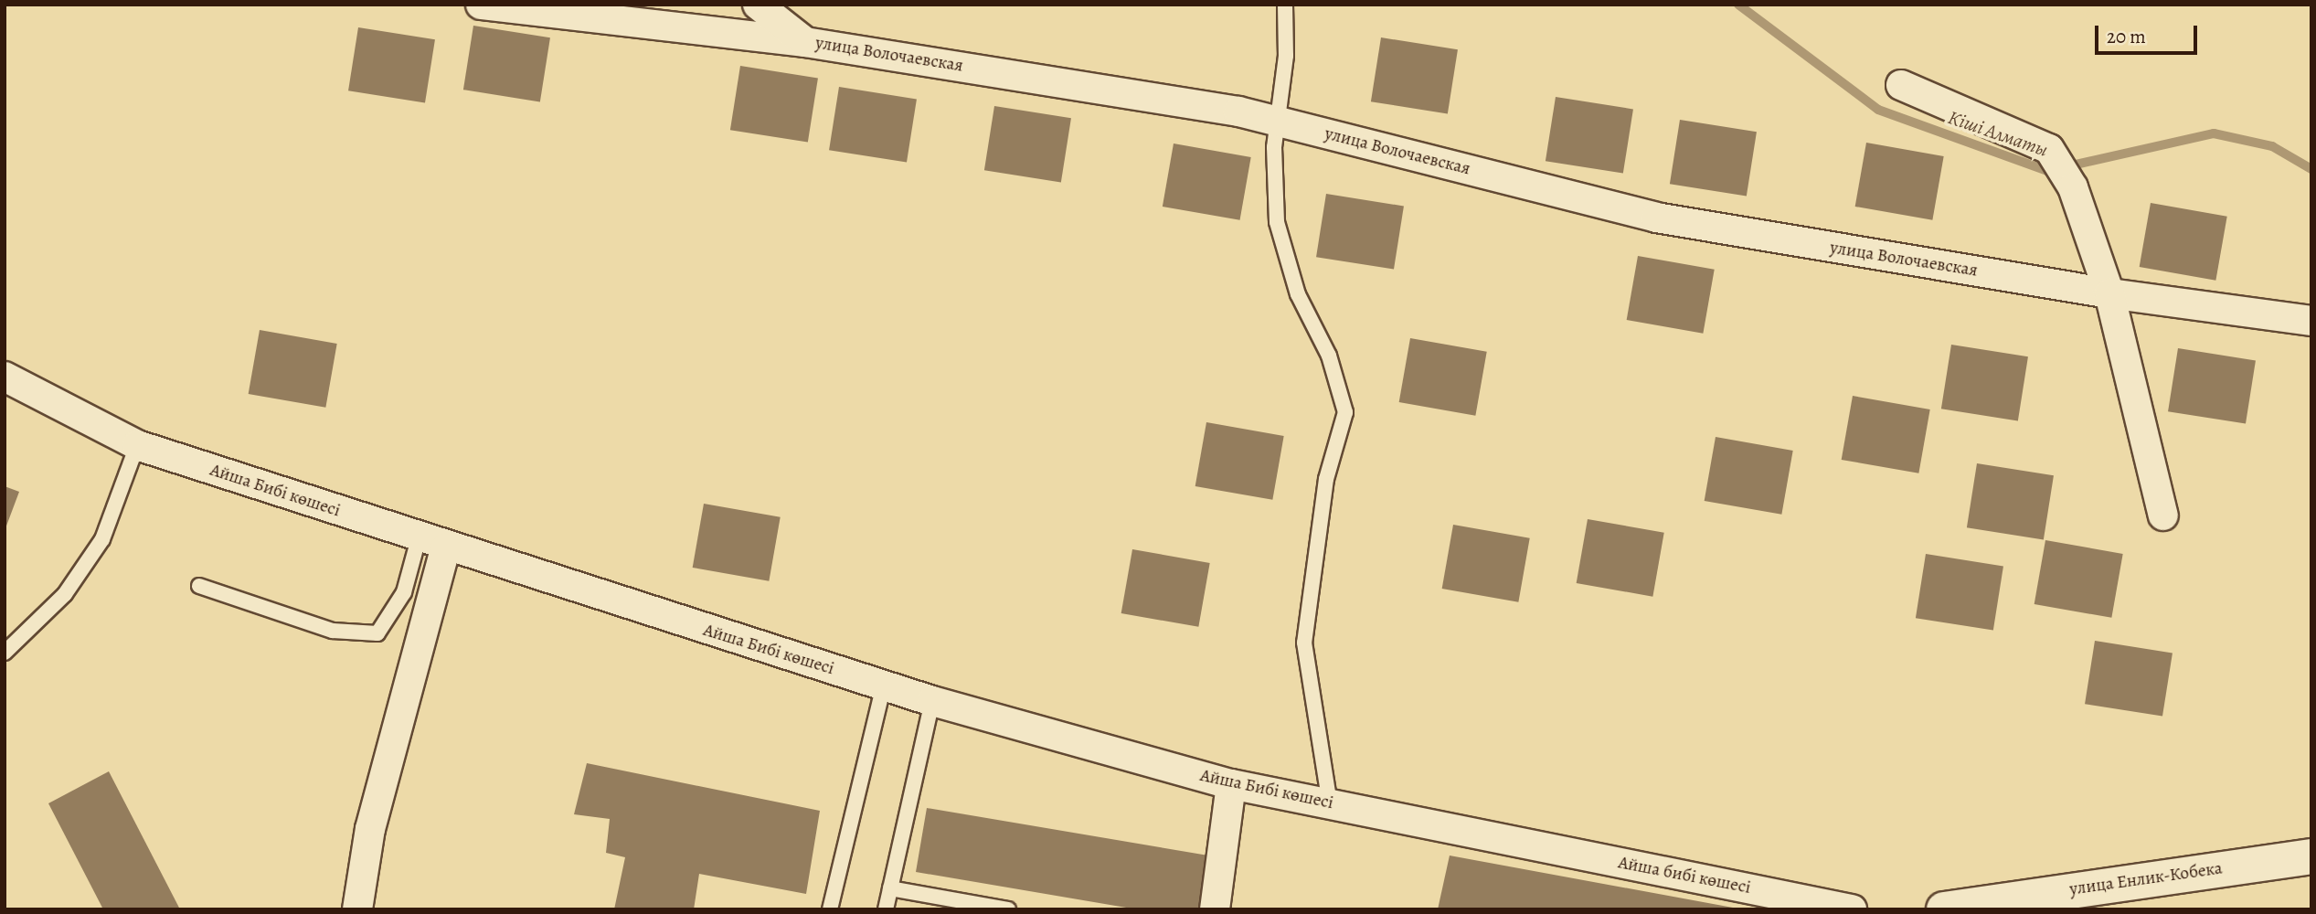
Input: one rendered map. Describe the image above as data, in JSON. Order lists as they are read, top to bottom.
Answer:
{
  "streets": {
    "street": [
      "улица Волочаевская",
      "Айша Бибі көшесі",
      "Айша бибі көшесі",
      "улица Енлик-Кобека"
    ]
  },
  "crossings": [
    ["Айша Бибі көшесі", "Айша бибі көшесі"]
  ],
  "water": ["Кіші Алматы"],
  "scale_bar": "20 m"
}
